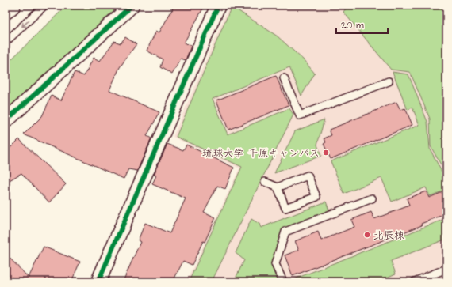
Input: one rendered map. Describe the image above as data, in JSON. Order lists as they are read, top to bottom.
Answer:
{
  "places": ["琉球大学 千原キャンパス", "北辰棟"],
  "scale_bar": "20 m"
}
